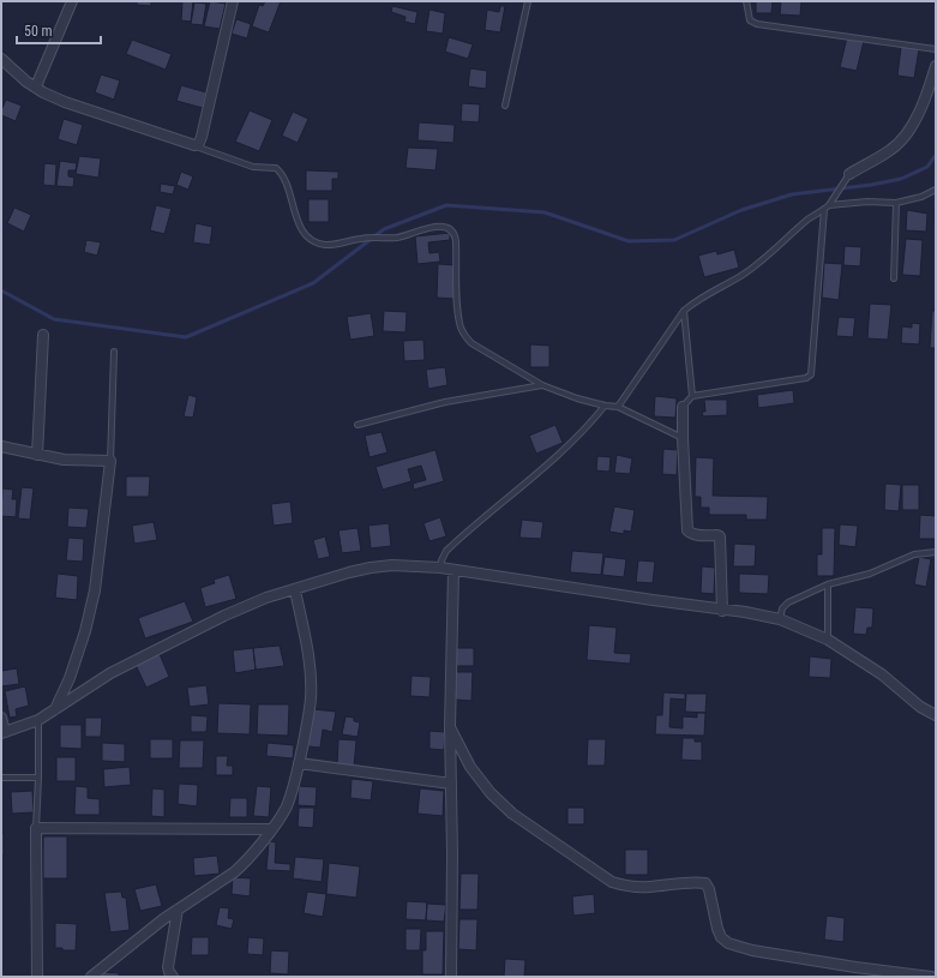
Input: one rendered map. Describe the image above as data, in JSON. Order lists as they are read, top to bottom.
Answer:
{
  "scale_bar": "50 m"
}
